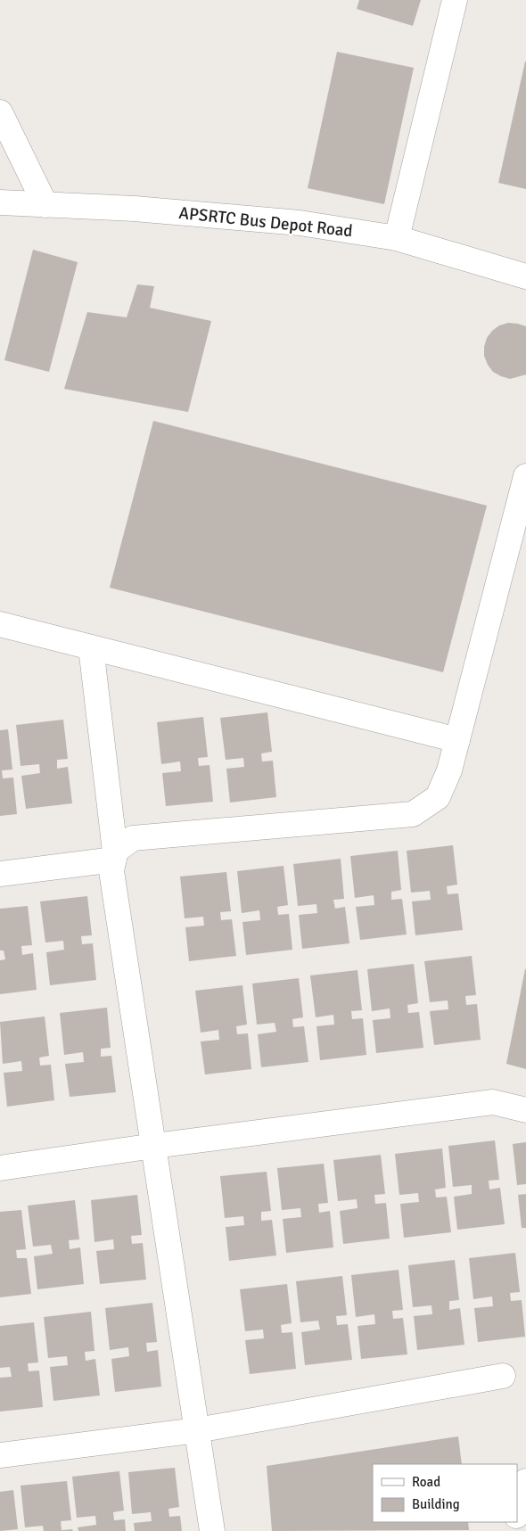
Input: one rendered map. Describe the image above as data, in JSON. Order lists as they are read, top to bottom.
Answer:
{
  "streets": {
    "street": ["APSRTC Bus Depot Road"]
  },
  "legend": ["Road", "Building"]
}
